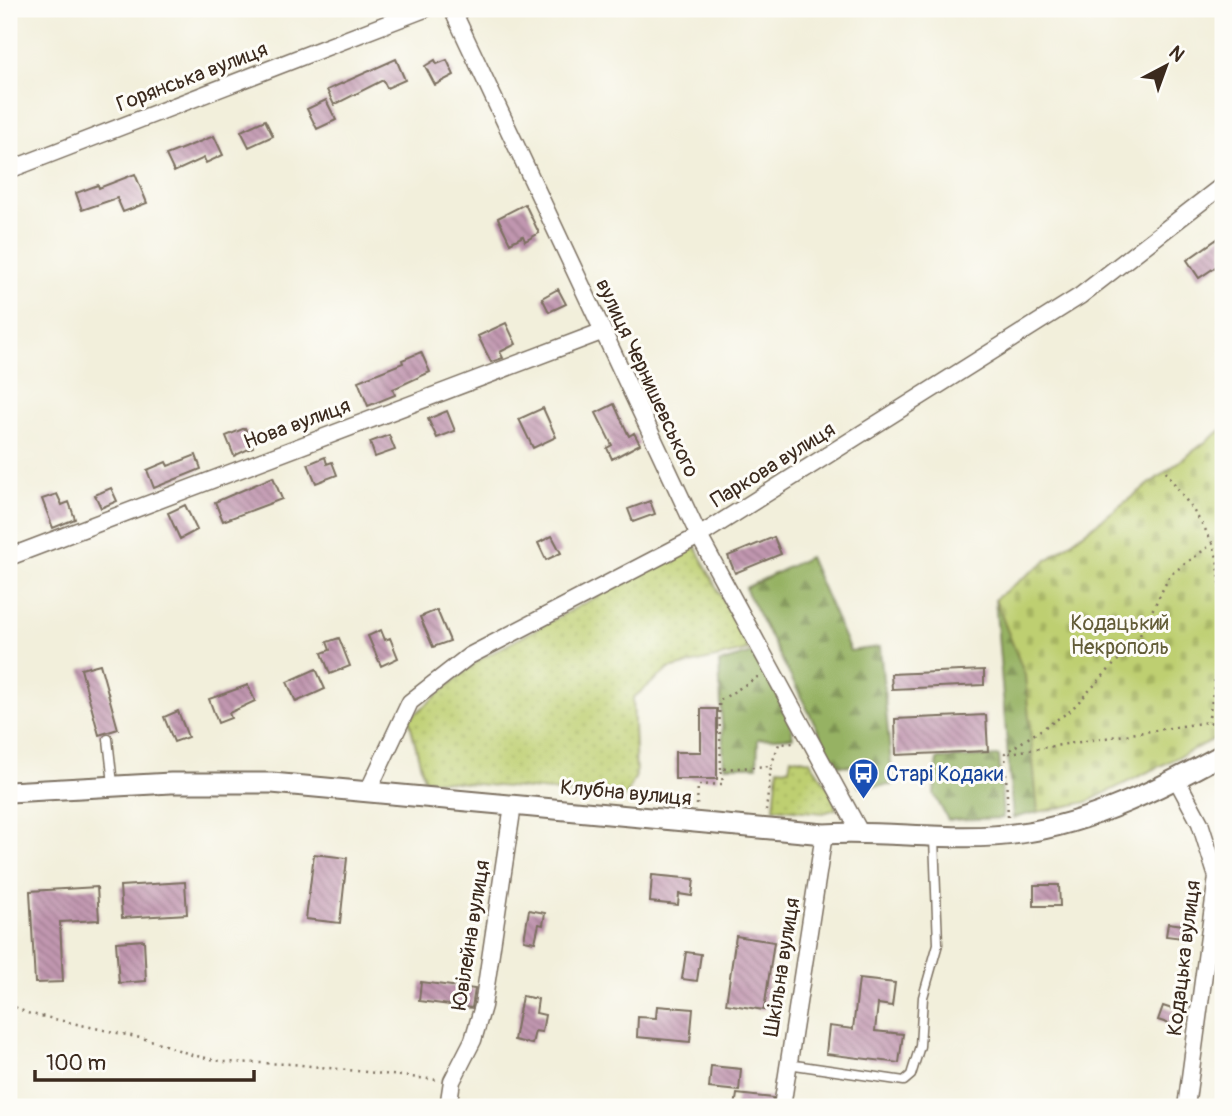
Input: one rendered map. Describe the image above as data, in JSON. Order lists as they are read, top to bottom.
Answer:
{
  "streets": {
    "street": [
      "Горянська вулиця",
      "вулиця Чернишевського",
      "Нова вулиця",
      "Паркова вулиця",
      "Клубна вулиця",
      "Ювілейна вулиця",
      "Кодацька вулиця",
      "Шкільна вулиця"
    ]
  },
  "crossings": [
    ["вулиця Чернишевського", "Нова вулиця"],
    ["вулиця Чернишевського", "Паркова вулиця"],
    ["вулиця Чернишевського", "Клубна вулиця"],
    ["Паркова вулиця", "Клубна вулиця"],
    ["Клубна вулиця", "Ювілейна вулиця"],
    ["Клубна вулиця", "Кодацька вулиця"],
    ["Клубна вулиця", "Шкільна вулиця"]
  ],
  "parks": ["Кодацький Некрополь"],
  "places": {
    "bus stop": ["Старі Кодаки"]
  },
  "scale_bar": "100 m",
  "north": "top right"
}
